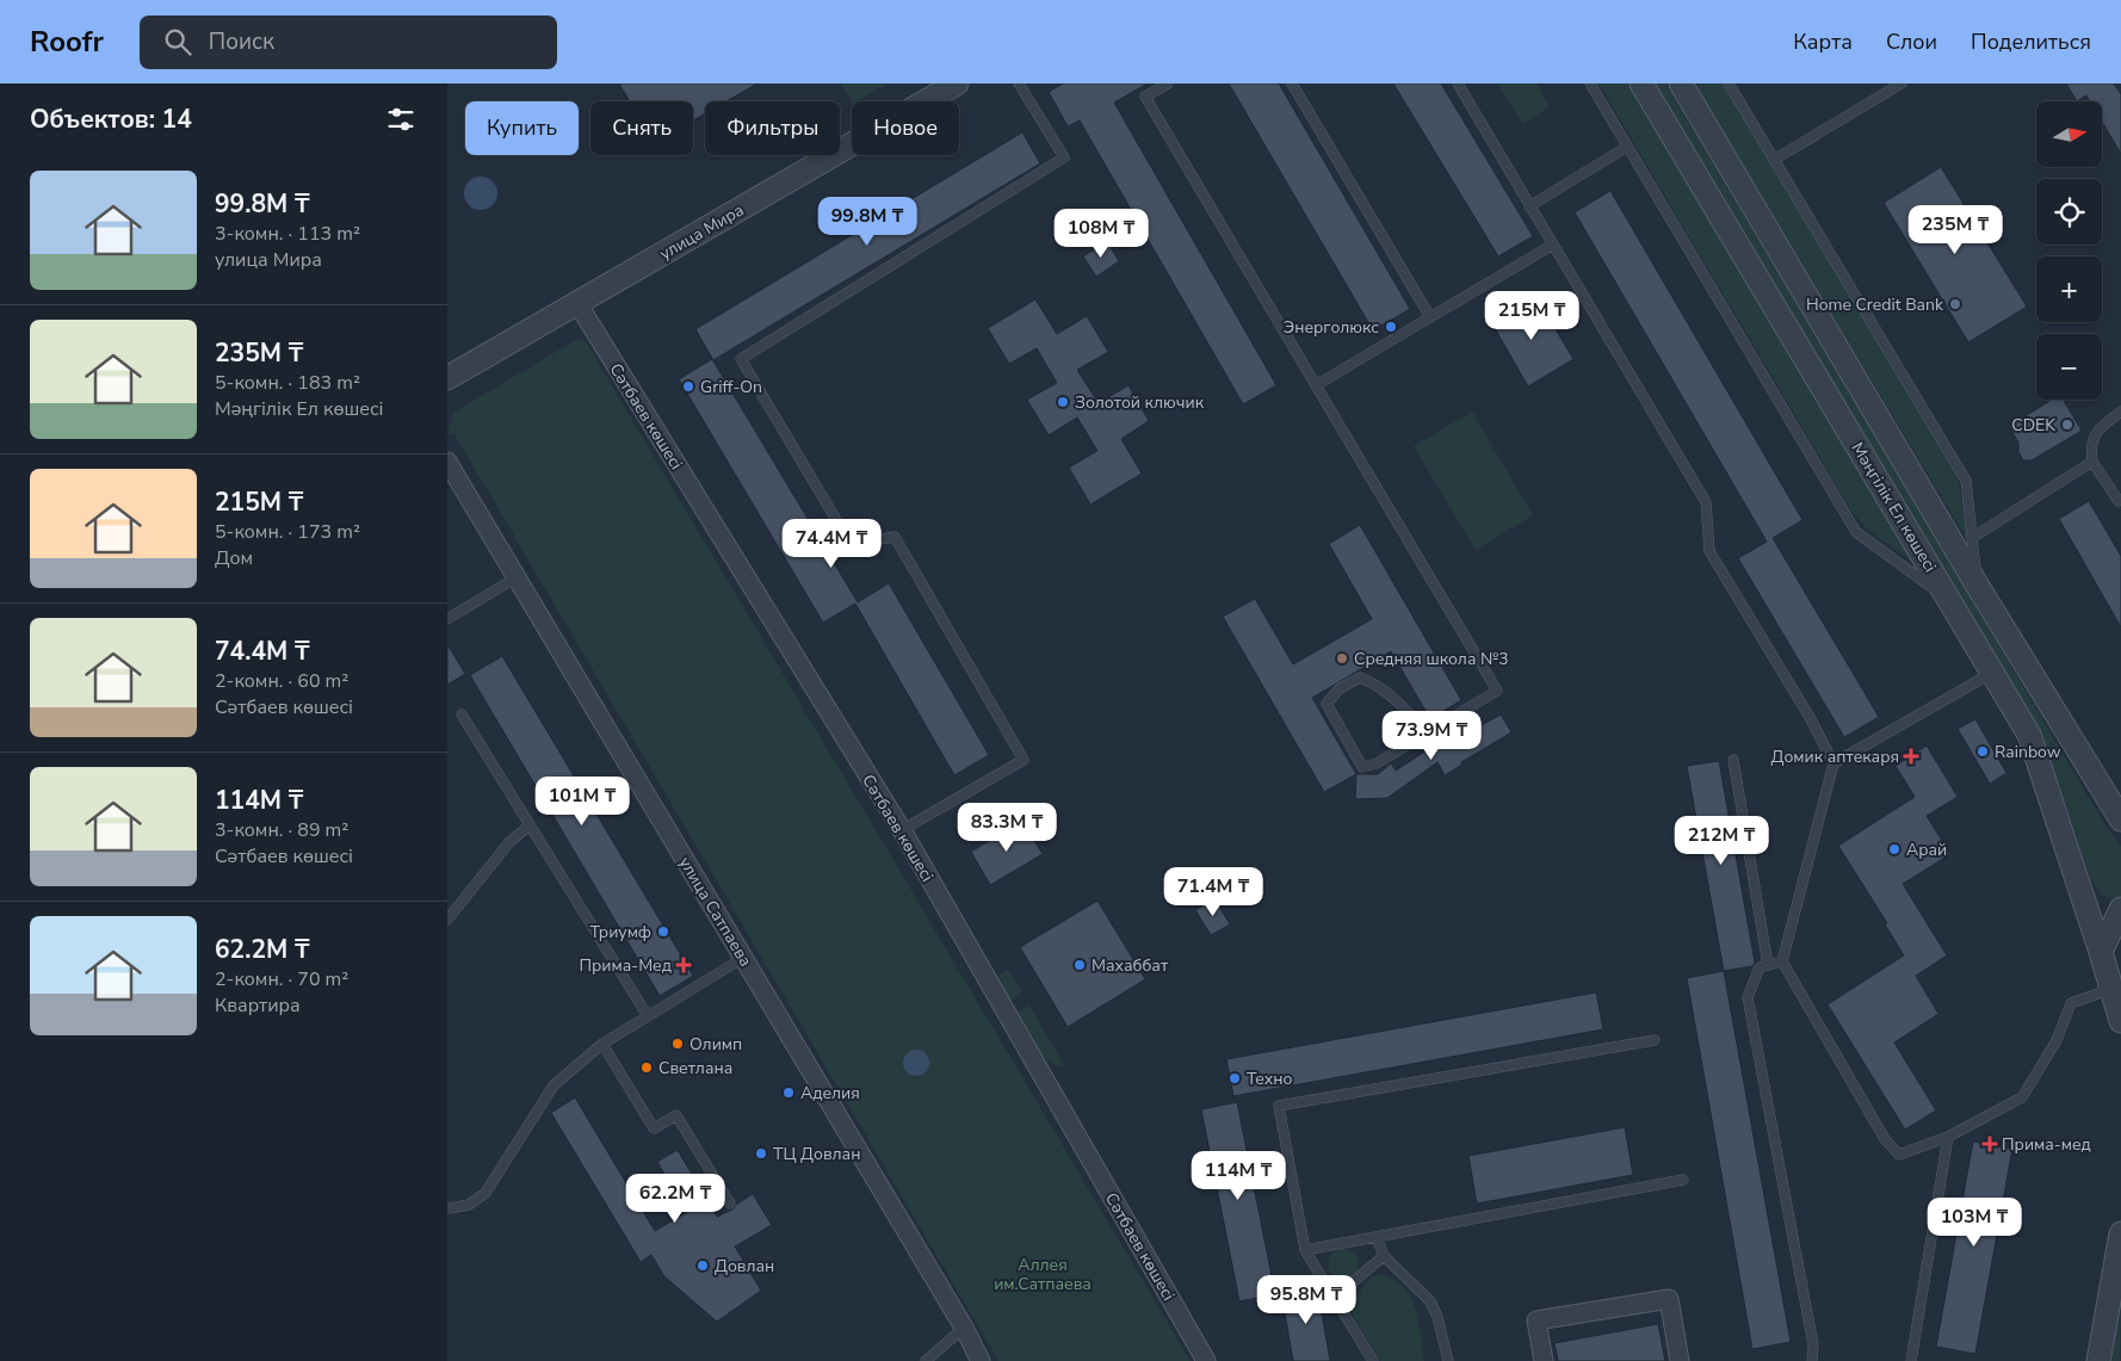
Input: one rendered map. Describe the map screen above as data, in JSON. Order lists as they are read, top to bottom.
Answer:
{
  "streets": {
    "street": [
      "улица Мира",
      "Сәтбаев көшесі",
      "Мәңгілік Ел көшесі",
      "улица Сатпаева"
    ]
  },
  "crossings": [
    ["улица Мира", "Сәтбаев көшесі"]
  ],
  "parks": ["Аллея им.Сатпаева"],
  "places": {
    "other": [
      "Home Credit Bank",
      "Энерголюкс",
      "Griff-On",
      "Золотой ключик",
      "CDEK",
      "Средняя школа №3",
      "Rainbow",
      "Арай",
      "Триумф",
      "Махаббат",
      "Олимп",
      "Светлана",
      "Техно",
      "Аделия",
      "ТЦ Довлан",
      "Довлан"
    ],
    "health": ["Домик аптекаря", "Прима-Мед", "Прима-мед"]
  },
  "north": "right",
  "page": {
    "header": "Roofr",
    "search": "Поиск",
    "nav": ["Карта", "Слои", "Поделиться"],
    "heading": "Объектов: 14",
    "map_buttons": ["+", "−"],
    "chip": [
      "Купить",
      "Снять",
      "Фильтры",
      "Новое"
    ],
    "list": [
      {
        "name": "99.8M ₸",
        "note": "3-комн. · 113 m² · улица Мира"
      },
      {
        "name": "235M ₸",
        "note": "5-комн. · 183 m² · Мәңгілік Ел көшесі"
      },
      {
        "name": "215M ₸",
        "note": "5-комн. · 173 m² · Дом"
      },
      {
        "name": "74.4M ₸",
        "note": "2-комн. · 60 m² · Сәтбаев көшесі"
      },
      {
        "name": "114M ₸",
        "note": "3-комн. · 89 m² · Сәтбаев көшесі"
      },
      {
        "name": "62.2M ₸",
        "note": "2-комн. · 70 m² · Квартира"
      }
    ],
    "price": [
      "99.8M ₸",
      "235M ₸",
      "108M ₸",
      "215M ₸",
      "74.4M ₸",
      "73.9M ₸",
      "101M ₸",
      "83.3M ₸",
      "212M ₸",
      "71.4M ₸",
      "114M ₸",
      "62.2M ₸",
      "103M ₸",
      "95.8M ₸"
    ]
  }
}
